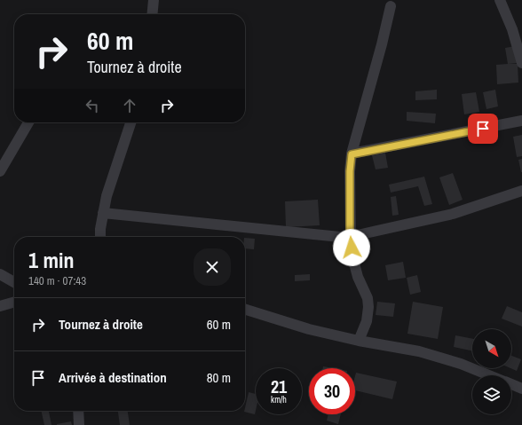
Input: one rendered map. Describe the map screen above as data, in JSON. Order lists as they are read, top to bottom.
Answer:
{
  "north": "bottom right",
  "page": {
    "turn": ["60 m", "Tournez à droite"],
    "heading": ["1 min", "140 m · 07:43"],
    "list": [
      {
        "name": "Tournez à droite",
        "value": "60 m"
      },
      {
        "name": "Arrivée à destination",
        "value": "80 m"
      }
    ],
    "speed": "21 km/h",
    "limit": "30"
  }
}
